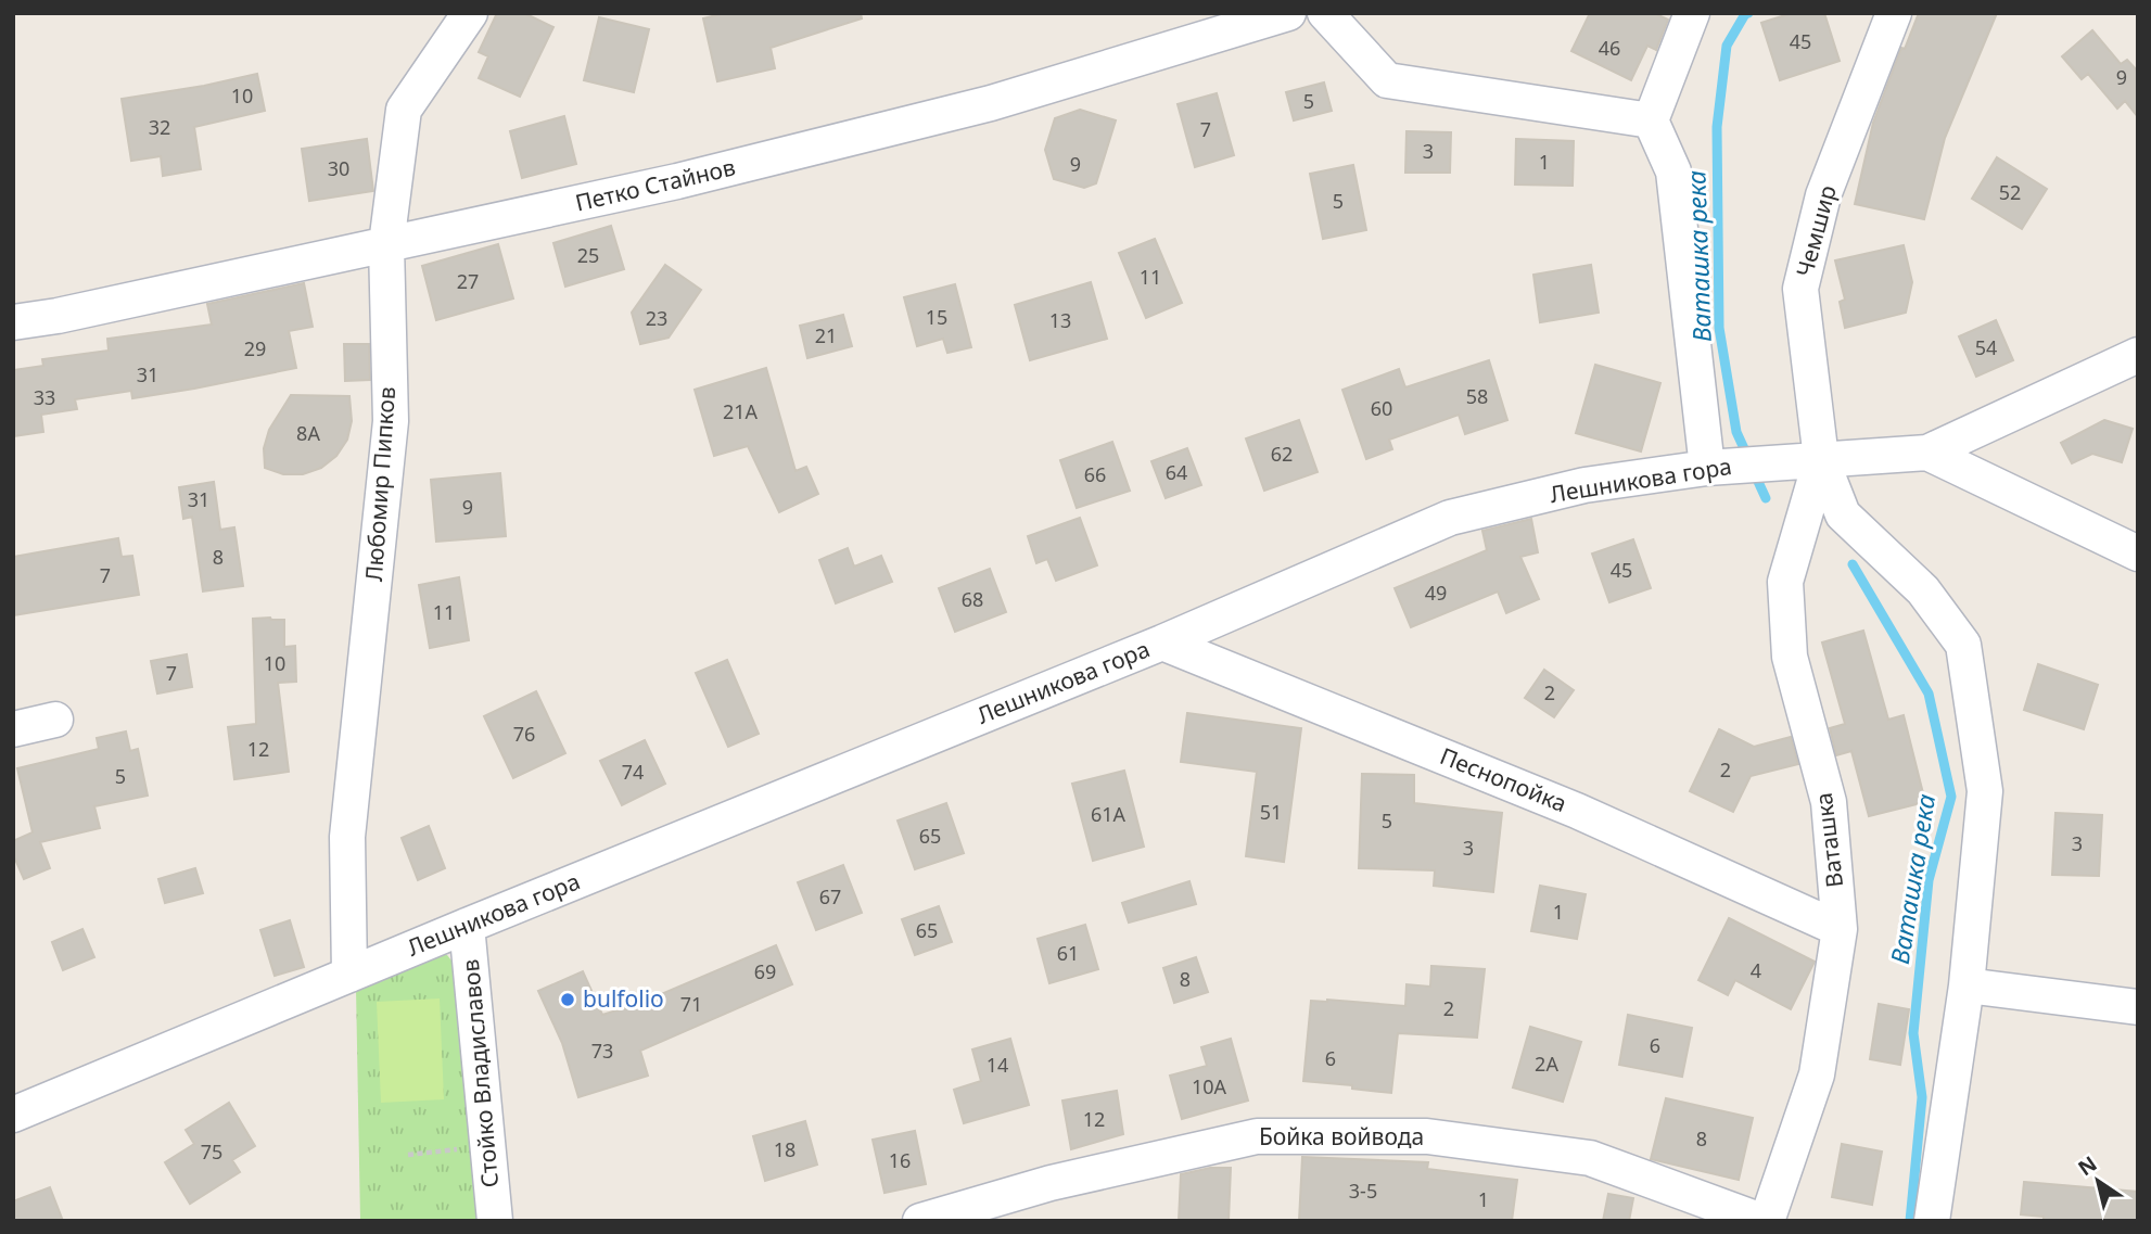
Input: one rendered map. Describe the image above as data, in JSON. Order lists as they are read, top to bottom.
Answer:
{
  "streets": {
    "street": [
      "Петко Стайнов",
      "Чемшир",
      "Лешникова гора",
      "Любомир Пипков",
      "Песнопойка",
      "Ваташка",
      "Стойко Владиславов",
      "Бойка войвода"
    ]
  },
  "crossings": [
    ["Петко Стайнов", "Любомир Пипков"],
    ["Чемшир", "Лешникова гора"],
    ["Чемшир", "Ваташка"],
    ["Лешникова гора", "Любомир Пипков"],
    ["Лешникова гора", "Песнопойка"],
    ["Лешникова гора", "Ваташка"],
    ["Лешникова гора", "Стойко Владиславов"],
    ["Песнопойка", "Ваташка"],
    ["Ваташка", "Бойка войвода"]
  ],
  "water": ["Ваташка река"],
  "places": ["bulfolio"],
  "house_numbers": [
    "45",
    "46",
    "9",
    "10",
    "5",
    "32",
    "7",
    "3",
    "1",
    "9",
    "30",
    "52",
    "5",
    "25",
    "11",
    "27",
    "15",
    "23",
    "13",
    "21",
    "54",
    "29",
    "31",
    "58",
    "33",
    "60",
    "21А",
    "8А",
    "62",
    "64",
    "66",
    "31",
    "9",
    "8",
    "45",
    "7",
    "49",
    "68",
    "11",
    "10",
    "7",
    "2",
    "76",
    "12",
    "2",
    "74",
    "5",
    "51",
    "61А",
    "5",
    "65",
    "3",
    "3",
    "67",
    "1",
    "65",
    "61",
    "4",
    "69",
    "8",
    "71",
    "2",
    "6",
    "73",
    "6",
    "2А",
    "14",
    "10А",
    "12",
    "8",
    "18",
    "75",
    "16",
    "3-5",
    "1"
  ],
  "north": "top left"
}
